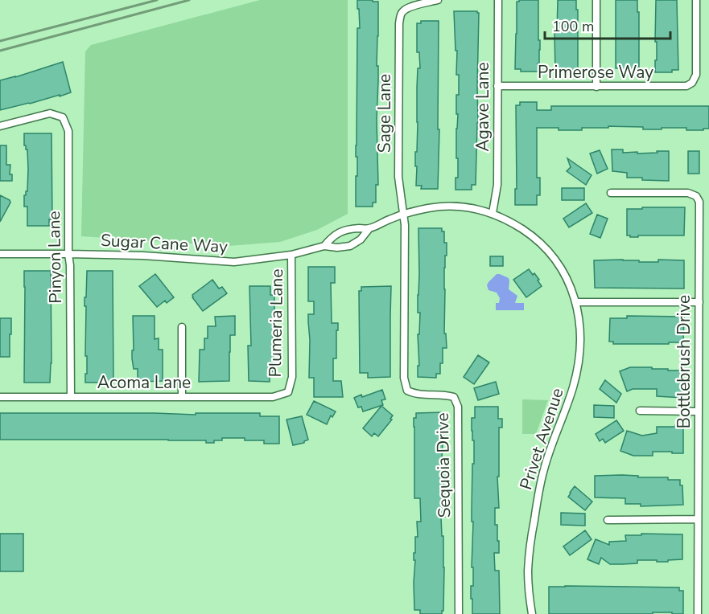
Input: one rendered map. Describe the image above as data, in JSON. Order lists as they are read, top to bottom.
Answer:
{
  "streets": {
    "street": [
      "Primerose Way",
      "Agave Lane",
      "Sage Lane",
      "Sugar Cane Way",
      "Pinyon Lane",
      "Plumeria Lane",
      "Bottlebrush Drive",
      "Acoma Lane",
      "Privet Avenue",
      "Sequoia Drive"
    ]
  },
  "crossings": [
    ["Primerose Way", "Agave Lane"],
    ["Agave Lane", "Sugar Cane Way"],
    ["Sage Lane", "Sugar Cane Way"],
    ["Sage Lane", "Sequoia Drive"],
    ["Sugar Cane Way", "Pinyon Lane"],
    ["Sugar Cane Way", "Plumeria Lane"],
    ["Sugar Cane Way", "Privet Avenue"],
    ["Sugar Cane Way", "Sequoia Drive"],
    ["Pinyon Lane", "Acoma Lane"],
    ["Plumeria Lane", "Acoma Lane"]
  ],
  "scale_bar": "100 m"
}
